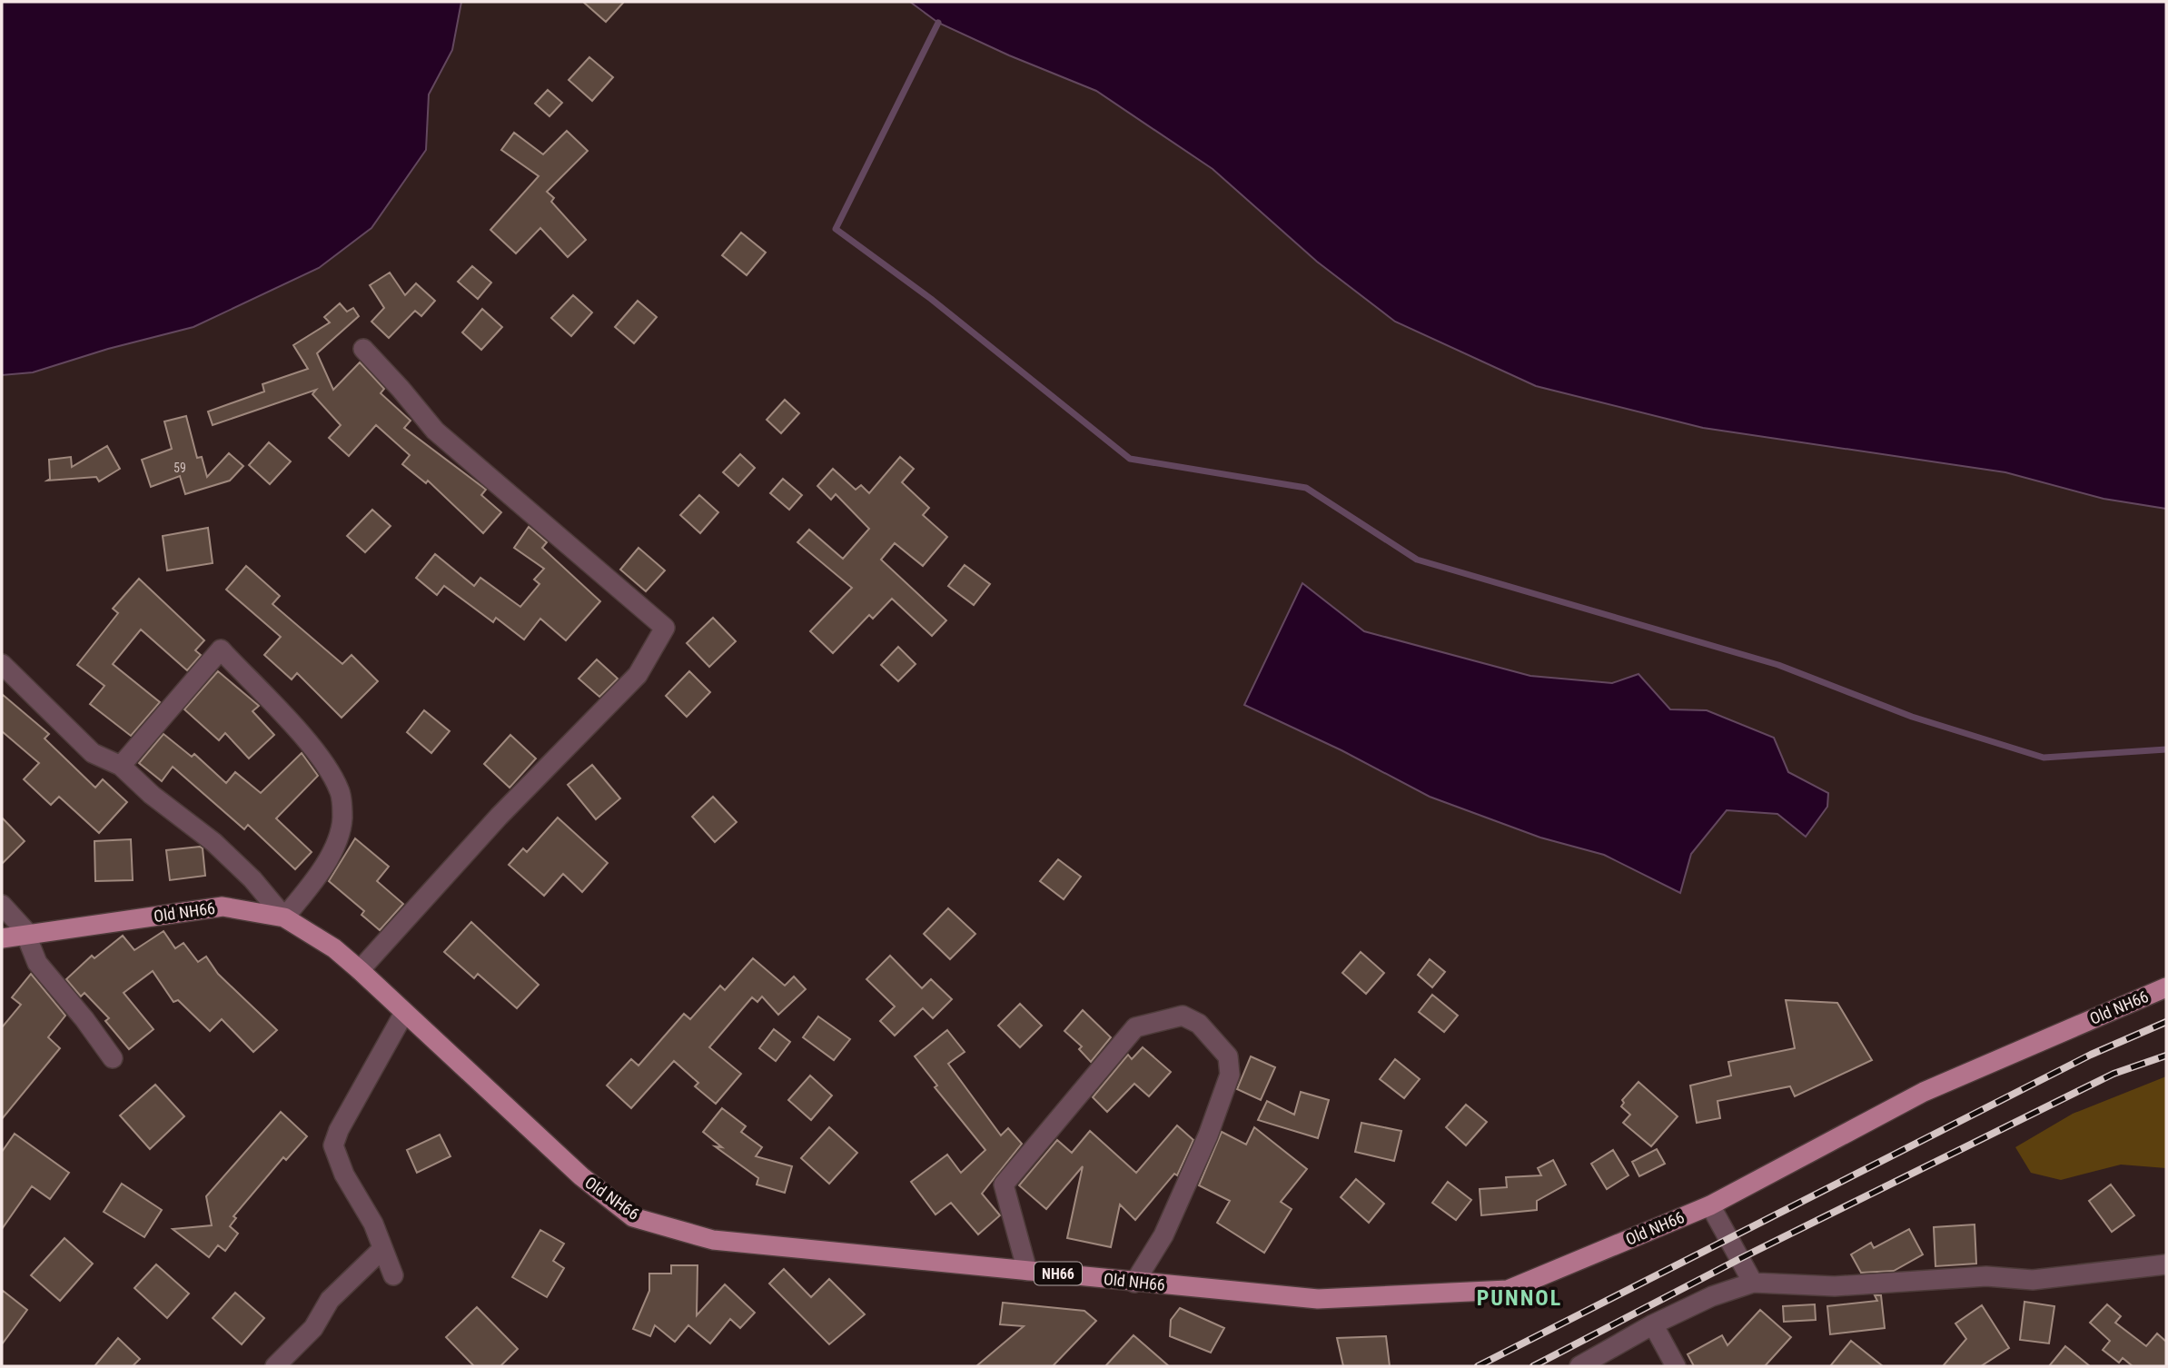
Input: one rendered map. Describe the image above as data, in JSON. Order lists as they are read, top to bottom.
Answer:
{
  "streets": {
    "main road": ["Old NH66", "NH66"]
  },
  "districts": ["PUNNOL"],
  "house_numbers": ["59"]
}
